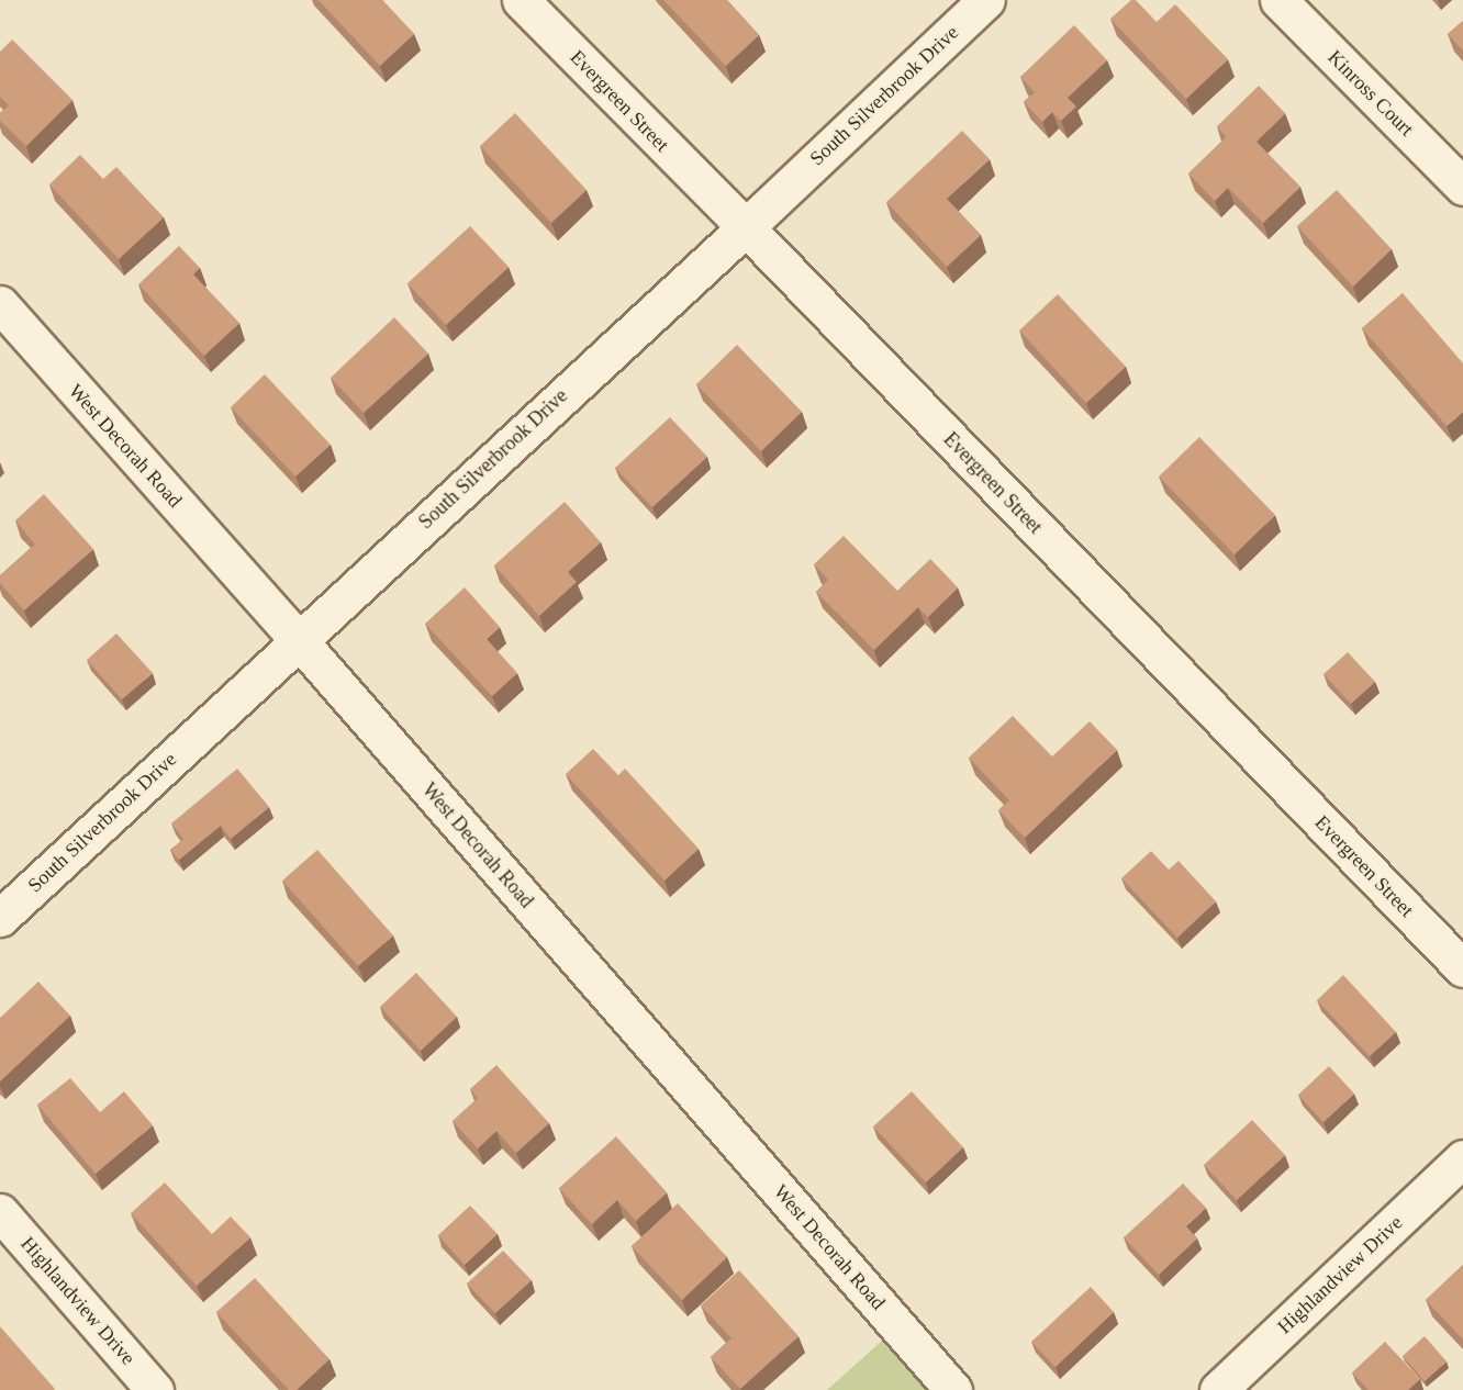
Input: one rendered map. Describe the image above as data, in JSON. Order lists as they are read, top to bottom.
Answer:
{
  "streets": {
    "street": [
      "Kinross Court",
      "South Silverbrook Drive",
      "Evergreen Street",
      "West Decorah Road",
      "Highlandview Drive"
    ]
  },
  "crossings": [
    ["South Silverbrook Drive", "Evergreen Street"],
    ["South Silverbrook Drive", "West Decorah Road"]
  ]
}
